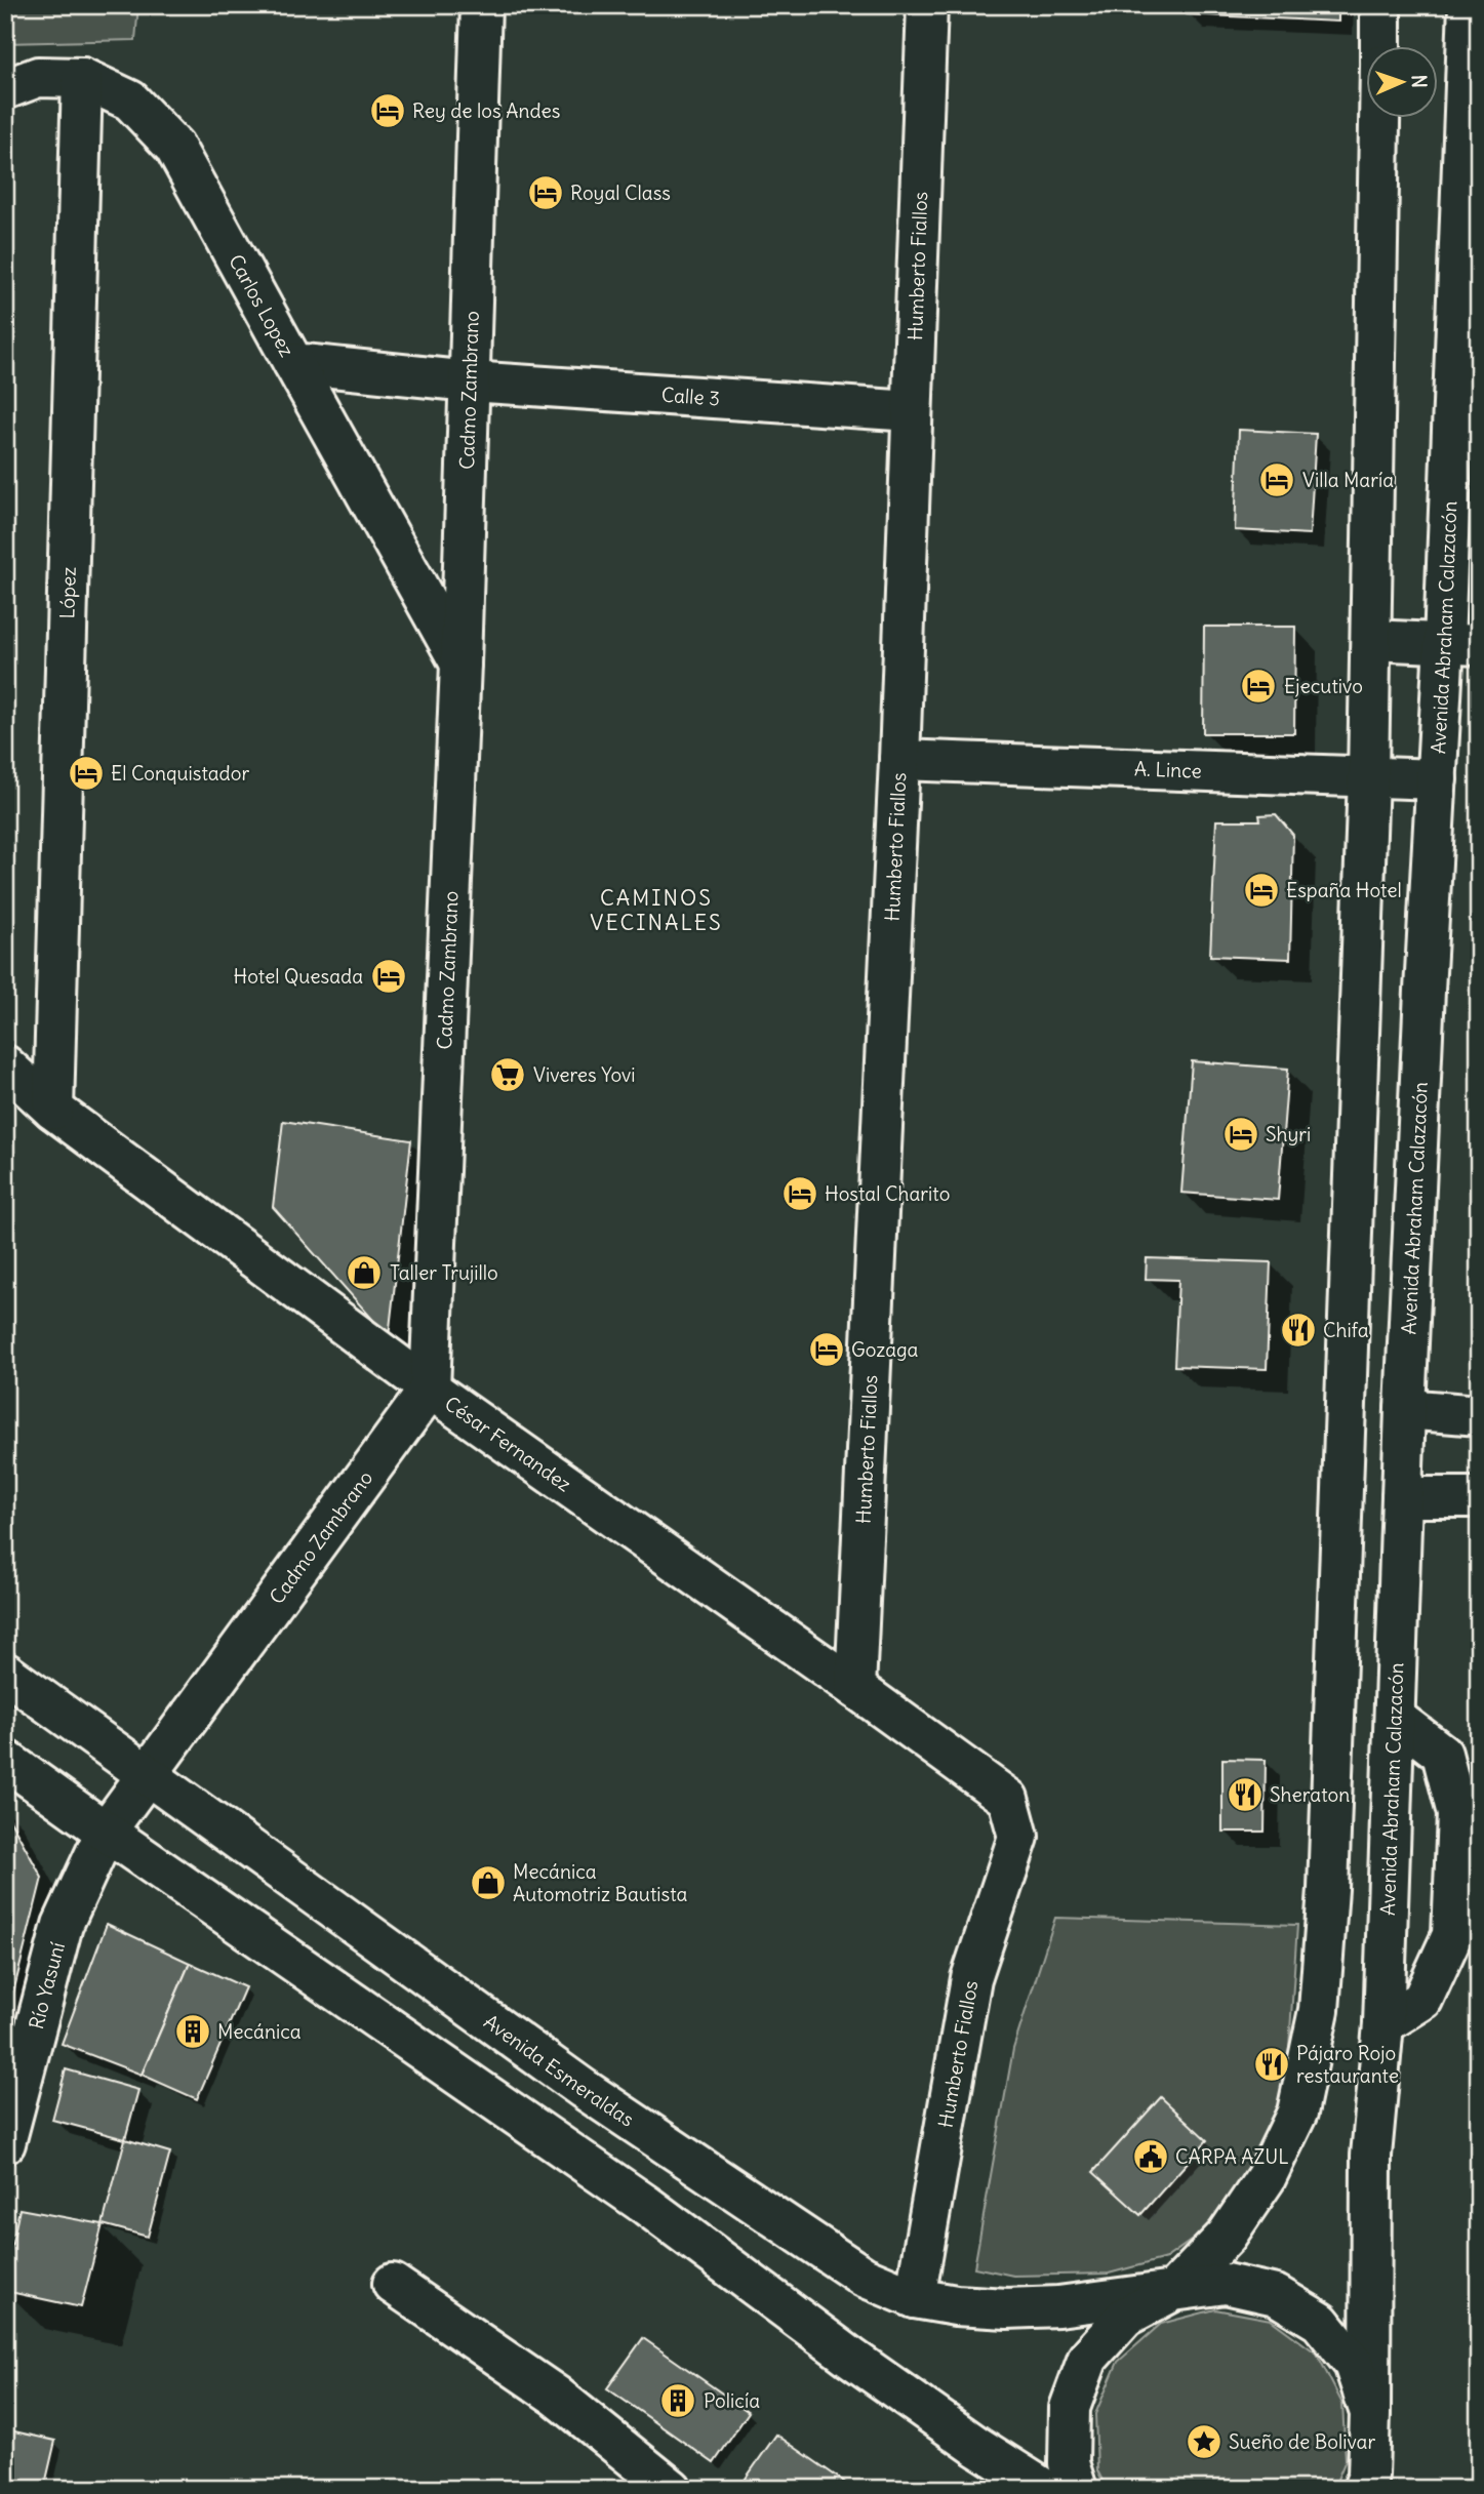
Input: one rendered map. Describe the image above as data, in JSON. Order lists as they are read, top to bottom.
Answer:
{
  "streets": {
    "street": [
      "Humberto Fiallos",
      "Carlos Lopez",
      "Cadmo Zambrano",
      "Calle 3",
      "López",
      "Avenida Abraham Calazacón",
      "A. Lince",
      "César Fernandez",
      "Río Yasuní",
      "Avenida Esmeraldas"
    ]
  },
  "crossings": [
    ["Humberto Fiallos", "Calle 3"],
    ["Humberto Fiallos", "A. Lince"],
    ["Humberto Fiallos", "César Fernandez"],
    ["Humberto Fiallos", "Avenida Esmeraldas"],
    ["Carlos Lopez", "Cadmo Zambrano"],
    ["Carlos Lopez", "Calle 3"],
    ["Carlos Lopez", "López"],
    ["Cadmo Zambrano", "Calle 3"],
    ["Cadmo Zambrano", "César Fernandez"],
    ["Cadmo Zambrano", "Río Yasuní"],
    ["Cadmo Zambrano", "Avenida Esmeraldas"],
    ["López", "César Fernandez"],
    ["Avenida Abraham Calazacón", "A. Lince"],
    ["Avenida Abraham Calazacón", "Avenida Esmeraldas"]
  ],
  "districts": ["CAMINOS VECINALES"],
  "places": {
    "hotel": [
      "Rey de los Andes",
      "Royal Class",
      "Villa María",
      "Ejecutivo",
      "El Conquistador",
      "España Hotel",
      "Hotel Quesada",
      "Shyri",
      "Hostal Charito",
      "Gozaga"
    ],
    "supermarket": ["Viveres Yovi"],
    "shop": ["Taller Trujillo", "Mecánica Automotriz Bautista"],
    "restaurant": ["Chifa", "Sheraton", "Pájaro Rojo restaurante"],
    "building": ["Mecánica", "Policía"],
    "public building": ["CARPA AZUL"],
    "place": ["Sueño de Bolivar"]
  },
  "north": "right"
}
